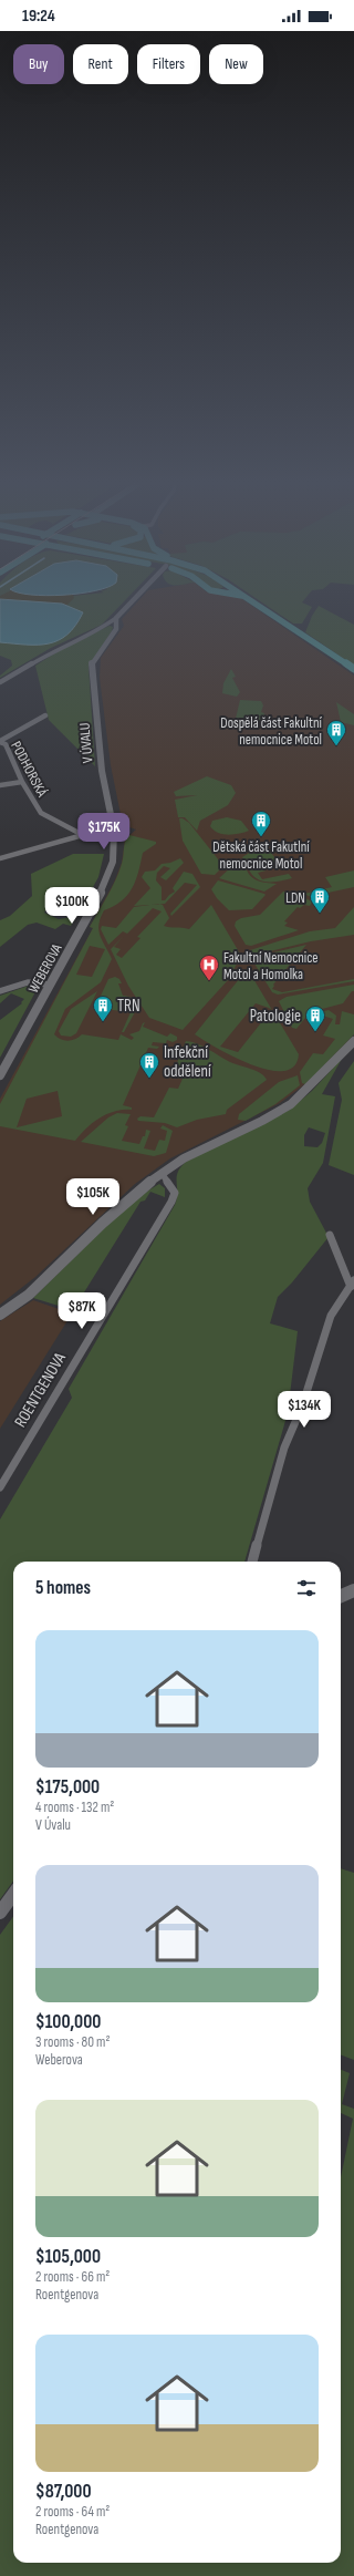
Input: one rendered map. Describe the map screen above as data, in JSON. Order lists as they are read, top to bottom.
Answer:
{
  "streets": {
    "street": [
      "V ÚVALU",
      "PODHORSKÁ",
      "WEBEROVA",
      "ROENTGENOVA"
    ]
  },
  "crossings": [
    ["V ÚVALU", "WEBEROVA"]
  ],
  "places": {
    "building": [
      "Dospělá část Fakultní nemocnice Motol",
      "Dětská část Fakutlní nemocnice Motol",
      "LDN",
      "TRN",
      "Patologie",
      "Infekční oddělení"
    ],
    "hospital": ["Fakultní Nemocnice Motol a Homolka"]
  },
  "page": {
    "status": "19:24",
    "chip": [
      "Buy",
      "Rent",
      "Filters",
      "New"
    ],
    "price": [
      "$175K",
      "$100K",
      "$105K",
      "$87K",
      "$134K"
    ],
    "heading": "5 homes",
    "list": [
      {
        "name": "$175,000",
        "note": "4 rooms · 132 m² · V Úvalu"
      },
      {
        "name": "$100,000",
        "note": "3 rooms · 80 m² · Weberova"
      },
      {
        "name": "$105,000",
        "note": "2 rooms · 66 m² · Roentgenova"
      },
      {
        "name": "$87,000",
        "note": "2 rooms · 64 m² · Roentgenova"
      }
    ]
  }
}
